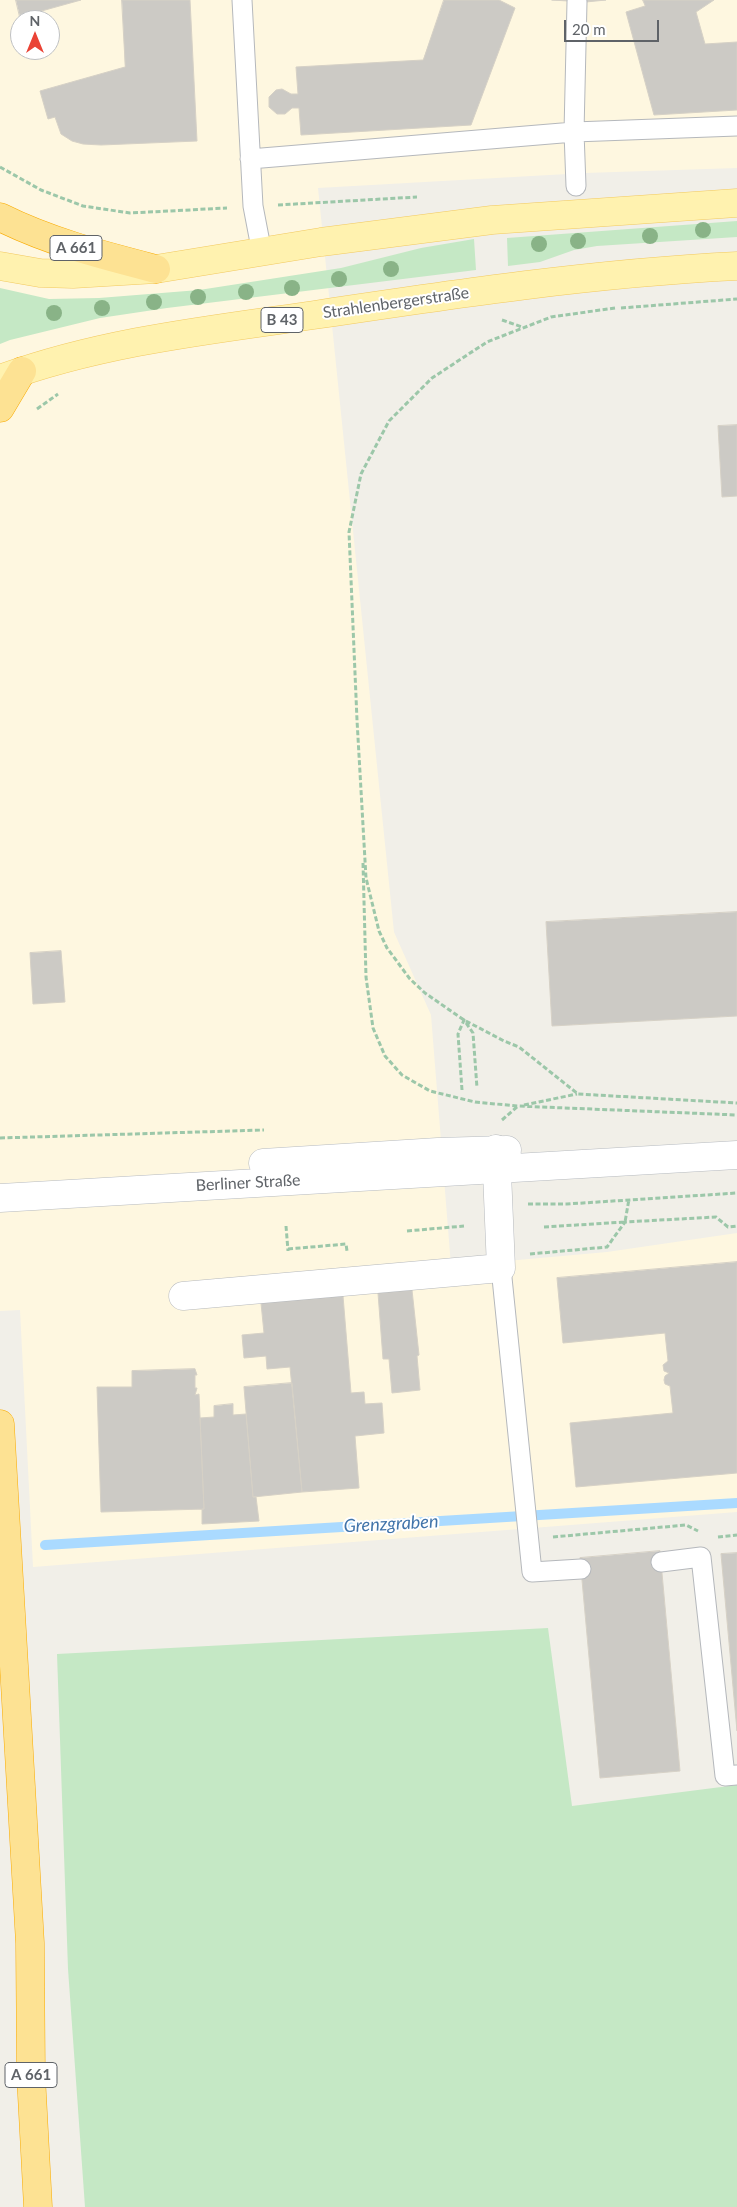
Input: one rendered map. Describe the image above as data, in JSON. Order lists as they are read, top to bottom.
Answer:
{
  "streets": {
    "highway": ["A 661"],
    "main road": ["Strahlenbergerstraße", "B 43", "Berliner Straße"]
  },
  "water": ["Grenzgraben"],
  "scale_bar": "20 m",
  "north": "top"
}
